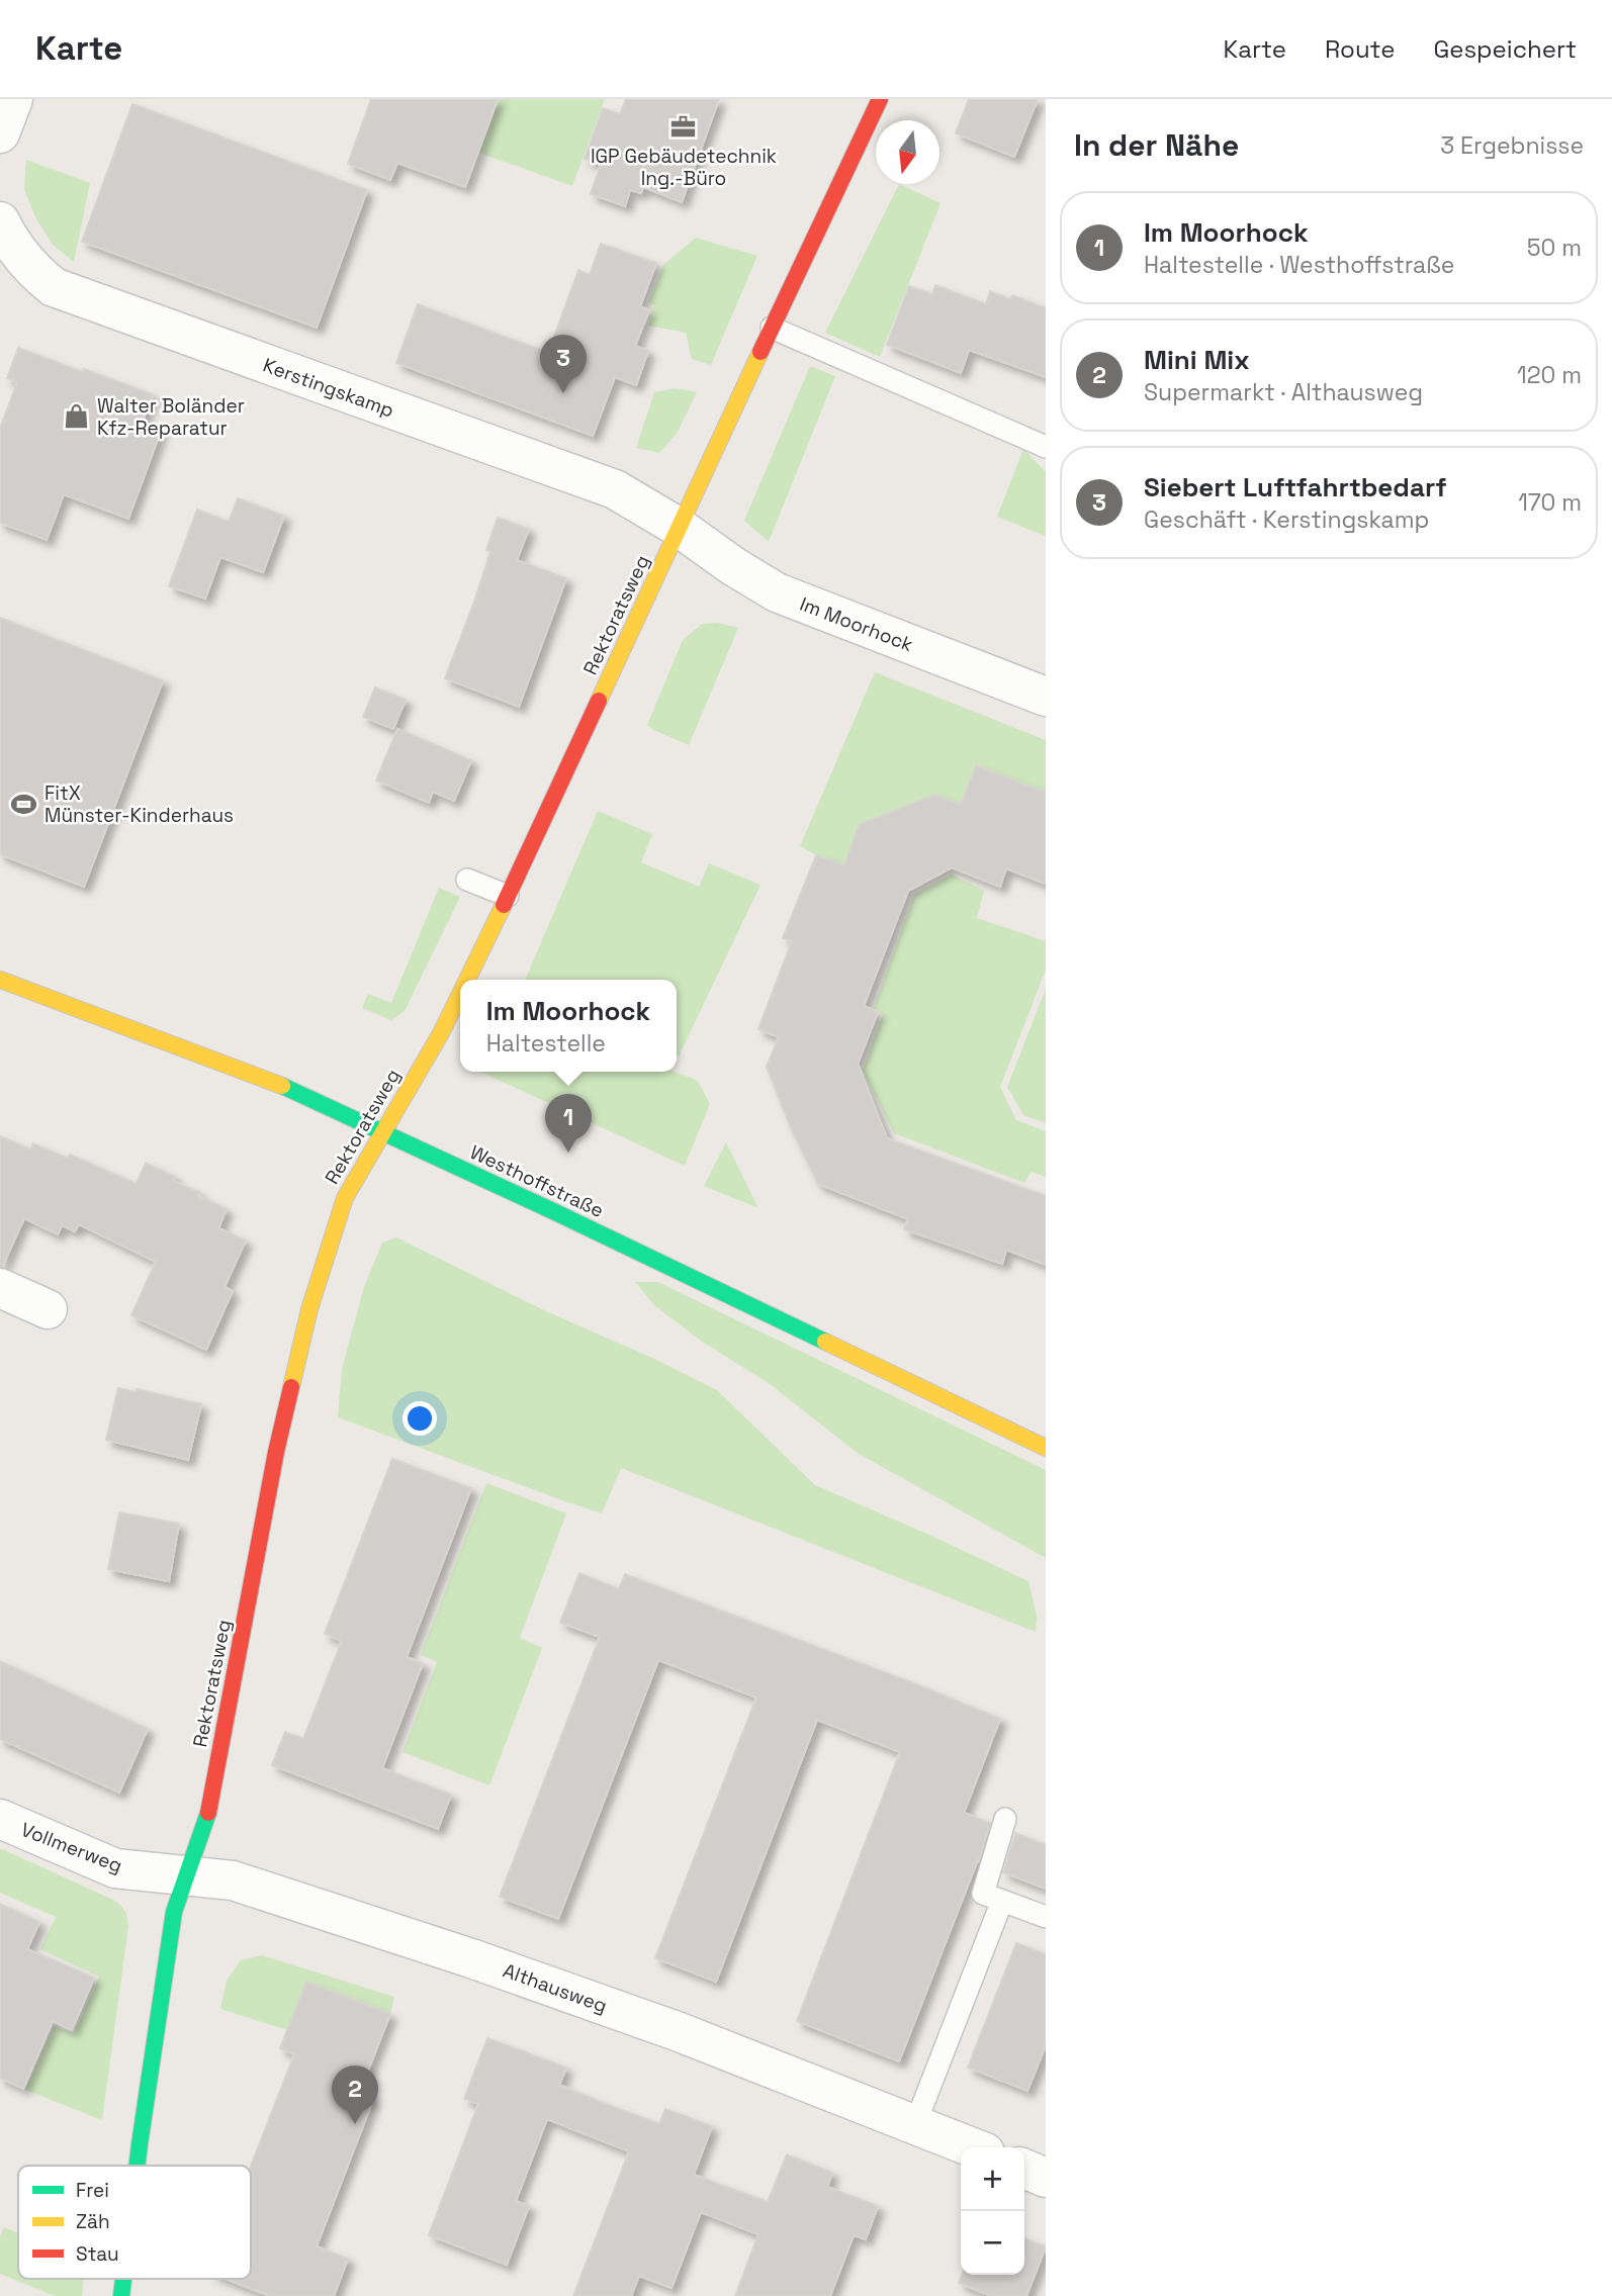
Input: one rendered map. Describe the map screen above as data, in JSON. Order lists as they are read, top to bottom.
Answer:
{
  "streets": {
    "street": [
      "Kerstingskamp",
      "Rektoratsweg",
      "Im Moorhock",
      "Westhoffstraße",
      "Vollmerweg",
      "Althausweg"
    ]
  },
  "crossings": [
    ["Kerstingskamp", "Rektoratsweg"],
    ["Kerstingskamp", "Im Moorhock"],
    ["Rektoratsweg", "Im Moorhock"],
    ["Rektoratsweg", "Westhoffstraße"],
    ["Rektoratsweg", "Vollmerweg"],
    ["Rektoratsweg", "Althausweg"],
    ["Vollmerweg", "Althausweg"]
  ],
  "places": {
    "office": ["IGP Gebäudetechnik Ing.-Büro"],
    "shop": ["Walter Boländer Kfz-Reparatur"],
    "sports": ["FitX Münster-Kinderhaus"]
  },
  "legend": ["Frei", "Zäh", "Stau"],
  "north": "bottom",
  "page": {
    "header": "Karte",
    "nav": ["Karte", "Route", "Gespeichert"],
    "heading": ["In der Nähe", "3 Ergebnisse"],
    "list": [
      {
        "mark": "1",
        "name": "Im Moorhock",
        "note": "Haltestelle · Westhoffstraße",
        "value": "50 m"
      },
      {
        "mark": "2",
        "name": "Mini Mix",
        "note": "Supermarkt · Althausweg",
        "value": "120 m"
      },
      {
        "mark": "3",
        "name": "Siebert Luftfahrtbedarf",
        "note": "Geschäft · Kerstingskamp",
        "value": "170 m"
      }
    ],
    "pins": ["3", "1", "2"],
    "popup": ["Im Moorhock", "Haltestelle"],
    "map_buttons": ["+", "−"]
  }
}
